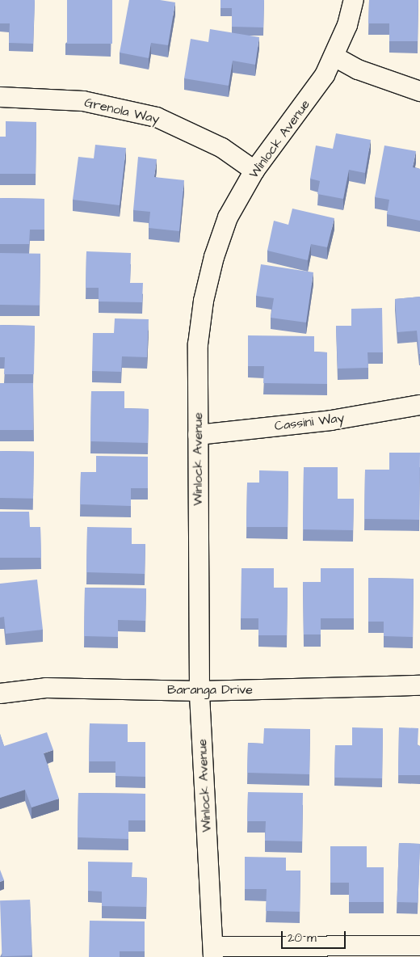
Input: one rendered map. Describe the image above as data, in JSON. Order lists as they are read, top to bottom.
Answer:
{
  "streets": {
    "street": [
      "Grenola Way",
      "Winlock Avenue",
      "Cassini Way",
      "Baranga Drive"
    ]
  },
  "crossings": [
    ["Grenola Way", "Winlock Avenue"],
    ["Winlock Avenue", "Cassini Way"],
    ["Winlock Avenue", "Baranga Drive"]
  ],
  "scale_bar": "20 m"
}
